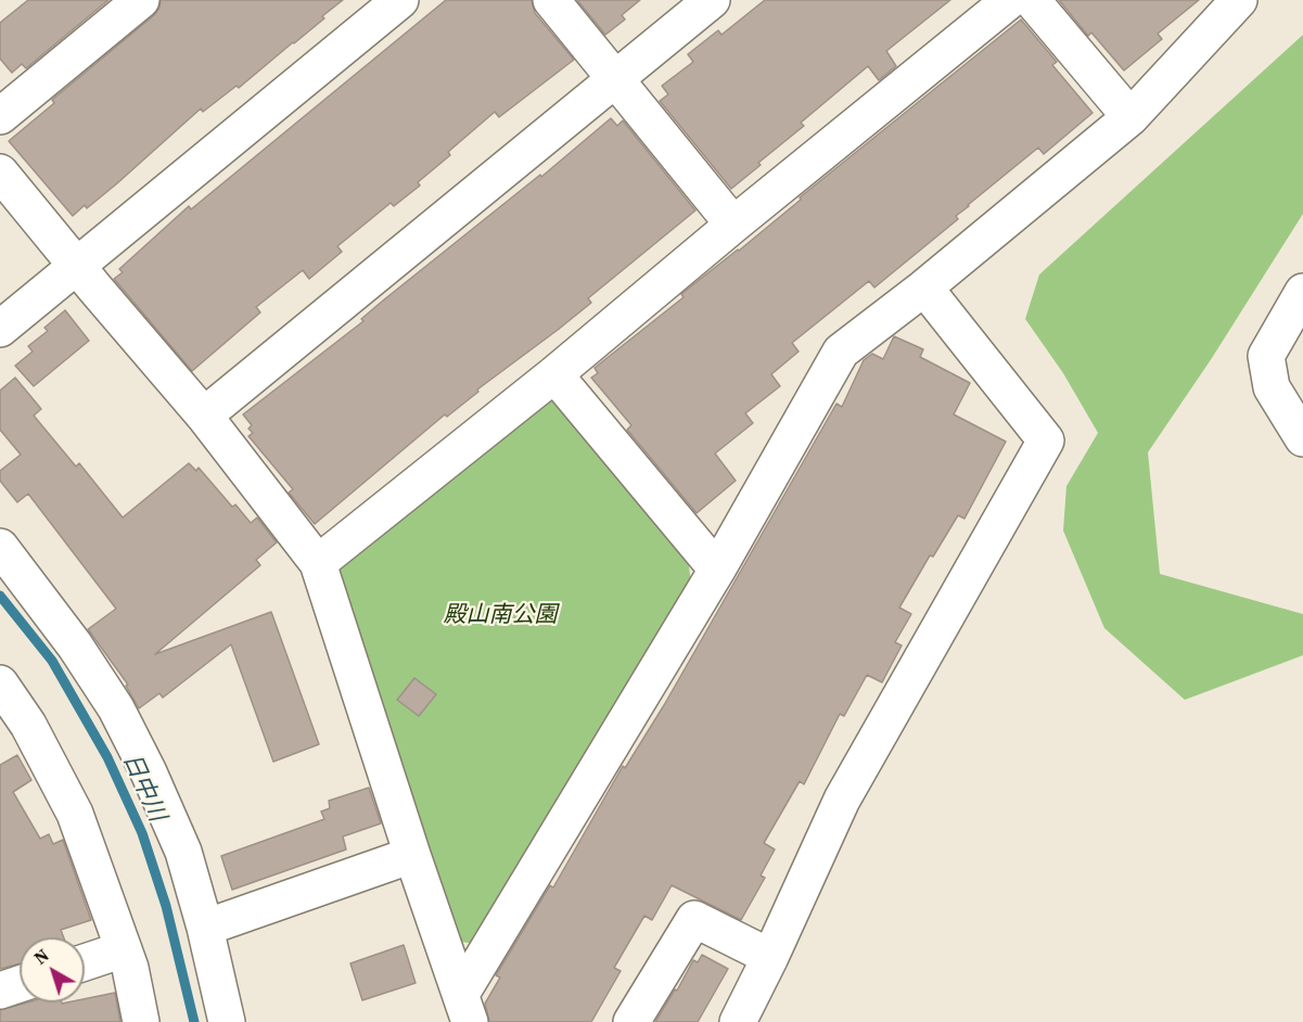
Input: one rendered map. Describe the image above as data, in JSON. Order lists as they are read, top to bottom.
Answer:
{
  "water": ["日中川"],
  "parks": ["殿山南公園"],
  "north": "top left"
}
